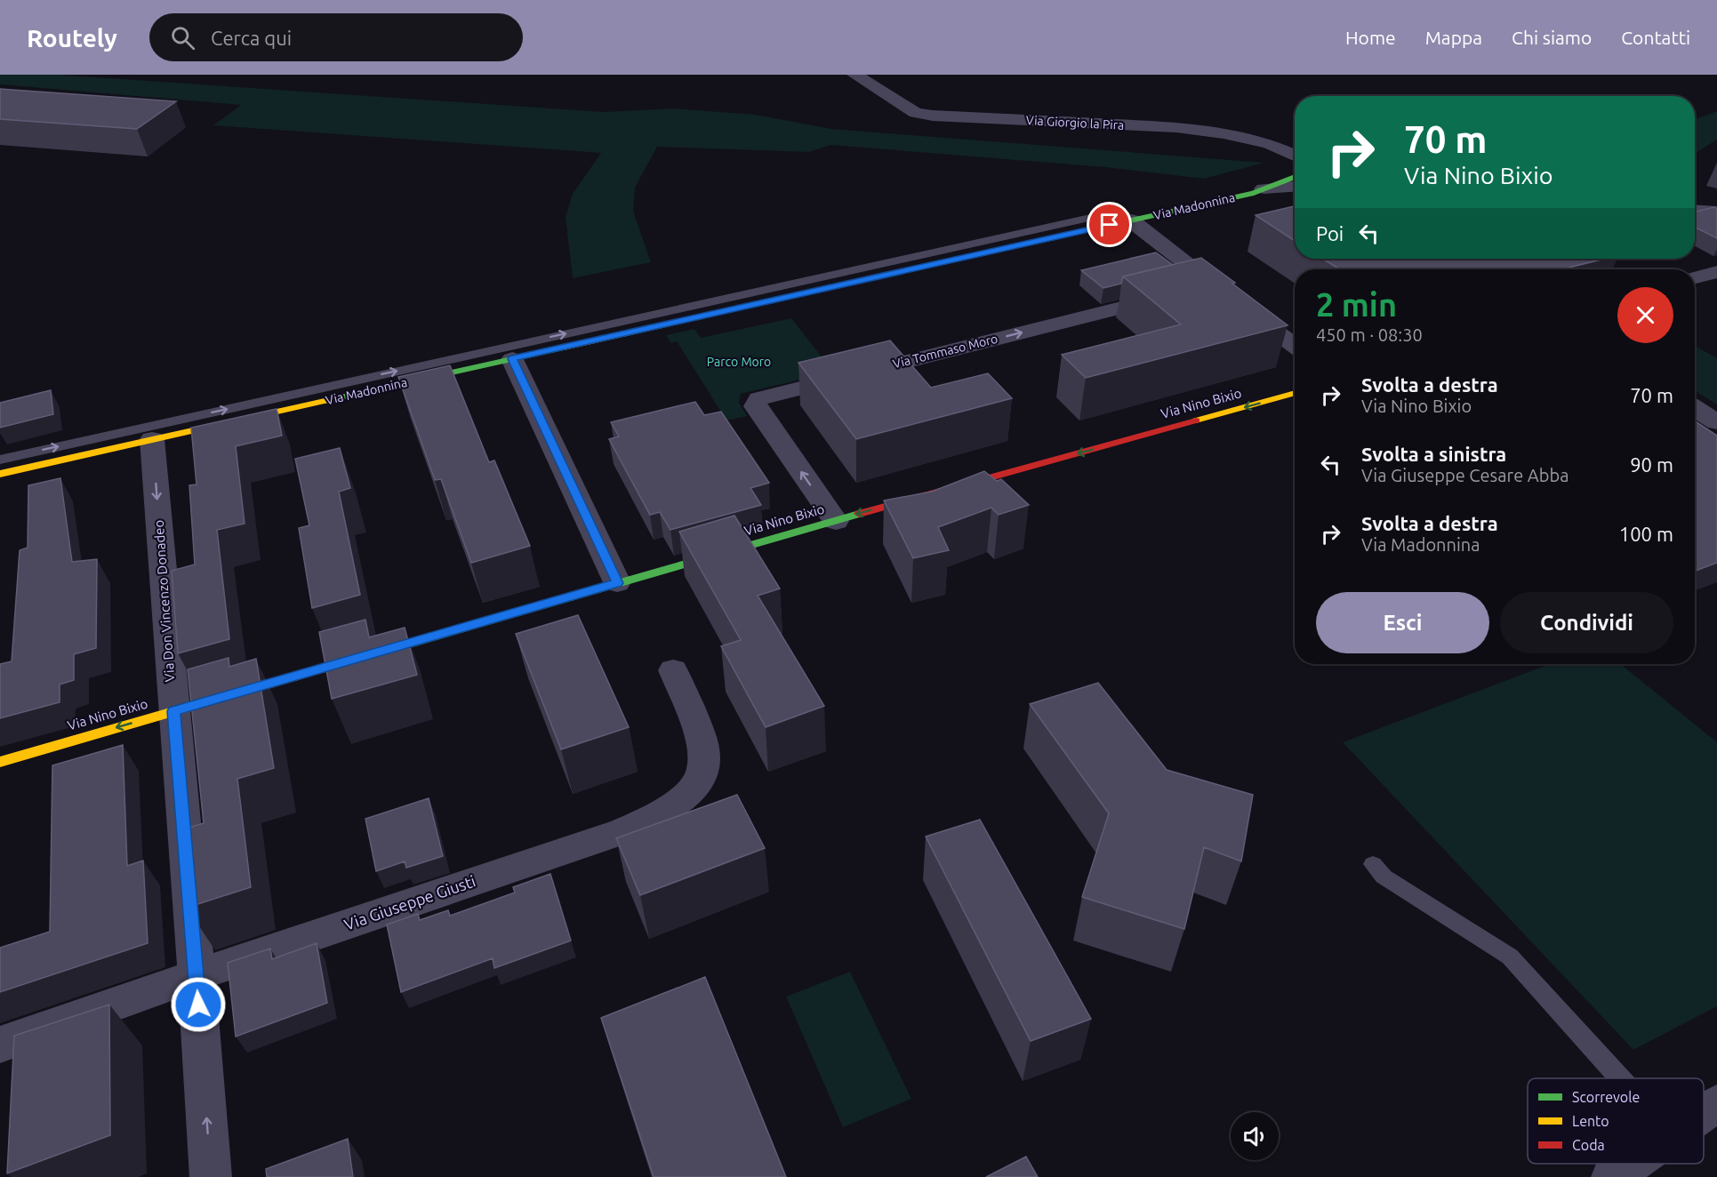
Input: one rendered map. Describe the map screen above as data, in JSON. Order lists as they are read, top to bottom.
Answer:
{
  "streets": {
    "street": [
      "Via Giorgio la Pira",
      "Via Madonnina",
      "Via Tommaso Moro",
      "Via Nino Bixio",
      "Via Don Vincenzo Donadeo",
      "Via Giuseppe Giusti"
    ]
  },
  "crossings": [
    ["Via Madonnina", "Via Don Vincenzo Donadeo"],
    ["Via Tommaso Moro", "Via Nino Bixio"],
    ["Via Nino Bixio", "Via Don Vincenzo Donadeo"],
    ["Via Don Vincenzo Donadeo", "Via Giuseppe Giusti"]
  ],
  "one_way": ["Via Nino Bixio"],
  "parks": ["Parco Moro"],
  "legend": ["Scorrevole", "Lento", "Coda"],
  "page": {
    "header": "Routely",
    "search": "Cerca qui",
    "nav": [
      "Home",
      "Mappa",
      "Chi siamo",
      "Contatti"
    ],
    "turn": ["70 m", "Via Nino Bixio"],
    "then": "Poi",
    "heading": ["2 min", "450 m · 08:30"],
    "list": [
      {
        "name": "Svolta a destra",
        "note": "Via Nino Bixio",
        "value": "70 m"
      },
      {
        "name": "Svolta a sinistra",
        "note": "Via Giuseppe Cesare Abba",
        "value": "90 m"
      },
      {
        "name": "Svolta a destra",
        "note": "Via Madonnina",
        "value": "100 m"
      }
    ],
    "buttons": ["Esci", "Condividi"]
  }
}
